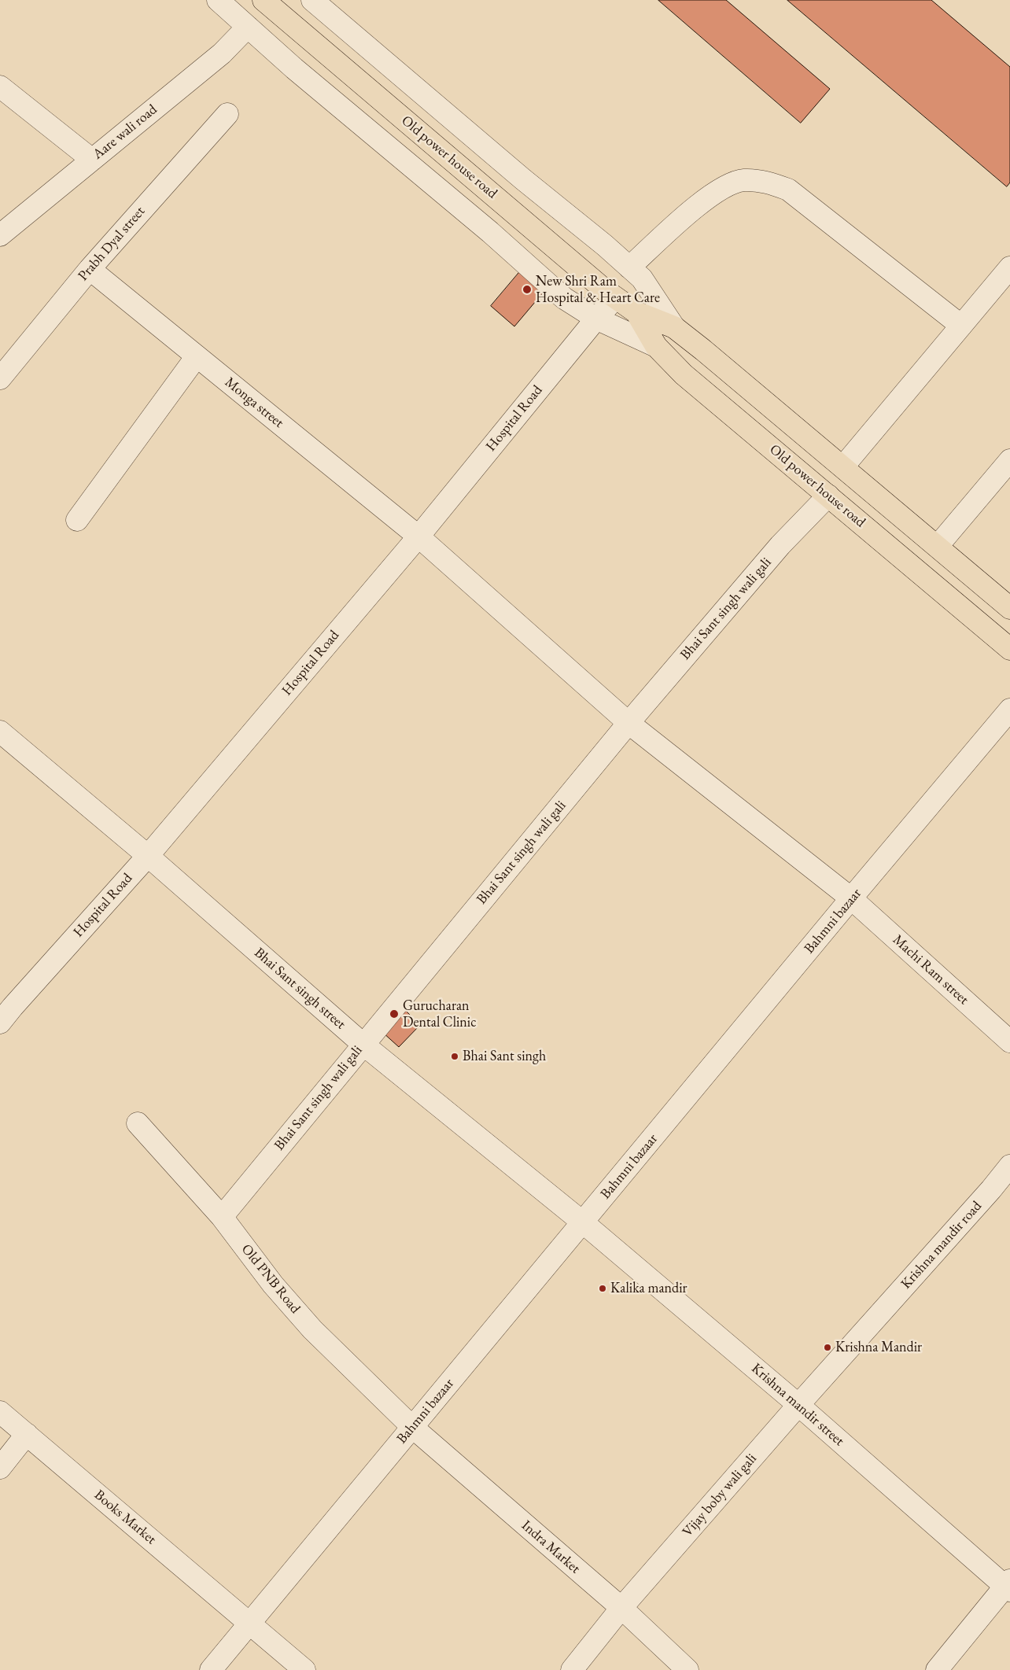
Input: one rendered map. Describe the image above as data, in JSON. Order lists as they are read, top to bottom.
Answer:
{
  "streets": {
    "highway": ["Old power house road"],
    "street": [
      "Aare wali road",
      "Prabh Dyal street",
      "Monga street",
      "Hospital Road",
      "Bhai Sant singh wali gali",
      "Bahmni bazaar",
      "Machi Ram street",
      "Bhai Sant singh street",
      "Krishna mandir road",
      "Old PNB Road",
      "Krishna mandir street",
      "Vijay boby wali gali",
      "Books Market",
      "Indra Market"
    ]
  },
  "crossings": [
    ["Old power house road", "Hospital Road"],
    ["Old power house road", "Bhai Sant singh wali gali"],
    ["Prabh Dyal street", "Monga street"],
    ["Monga street", "Hospital Road"],
    ["Monga street", "Bhai Sant singh wali gali"],
    ["Monga street", "Machi Ram street"],
    ["Hospital Road", "Bhai Sant singh street"],
    ["Bhai Sant singh wali gali", "Machi Ram street"],
    ["Bhai Sant singh wali gali", "Bhai Sant singh street"],
    ["Bhai Sant singh wali gali", "Old PNB Road"],
    ["Bahmni bazaar", "Machi Ram street"],
    ["Bahmni bazaar", "Bhai Sant singh street"],
    ["Bahmni bazaar", "Old PNB Road"],
    ["Bahmni bazaar", "Krishna mandir street"],
    ["Bahmni bazaar", "Books Market"],
    ["Bahmni bazaar", "Indra Market"],
    ["Bhai Sant singh street", "Krishna mandir street"],
    ["Krishna mandir road", "Vijay boby wali gali"],
    ["Old PNB Road", "Indra Market"],
    ["Krishna mandir street", "Vijay boby wali gali"],
    ["Vijay boby wali gali", "Indra Market"]
  ],
  "places": [
    "New Shri Ram Hospital & Heart Care",
    "Gurucharan Dental Clinic",
    "Bhai Sant singh",
    "Kalika mandir",
    "Krishna Mandir"
  ]
}
